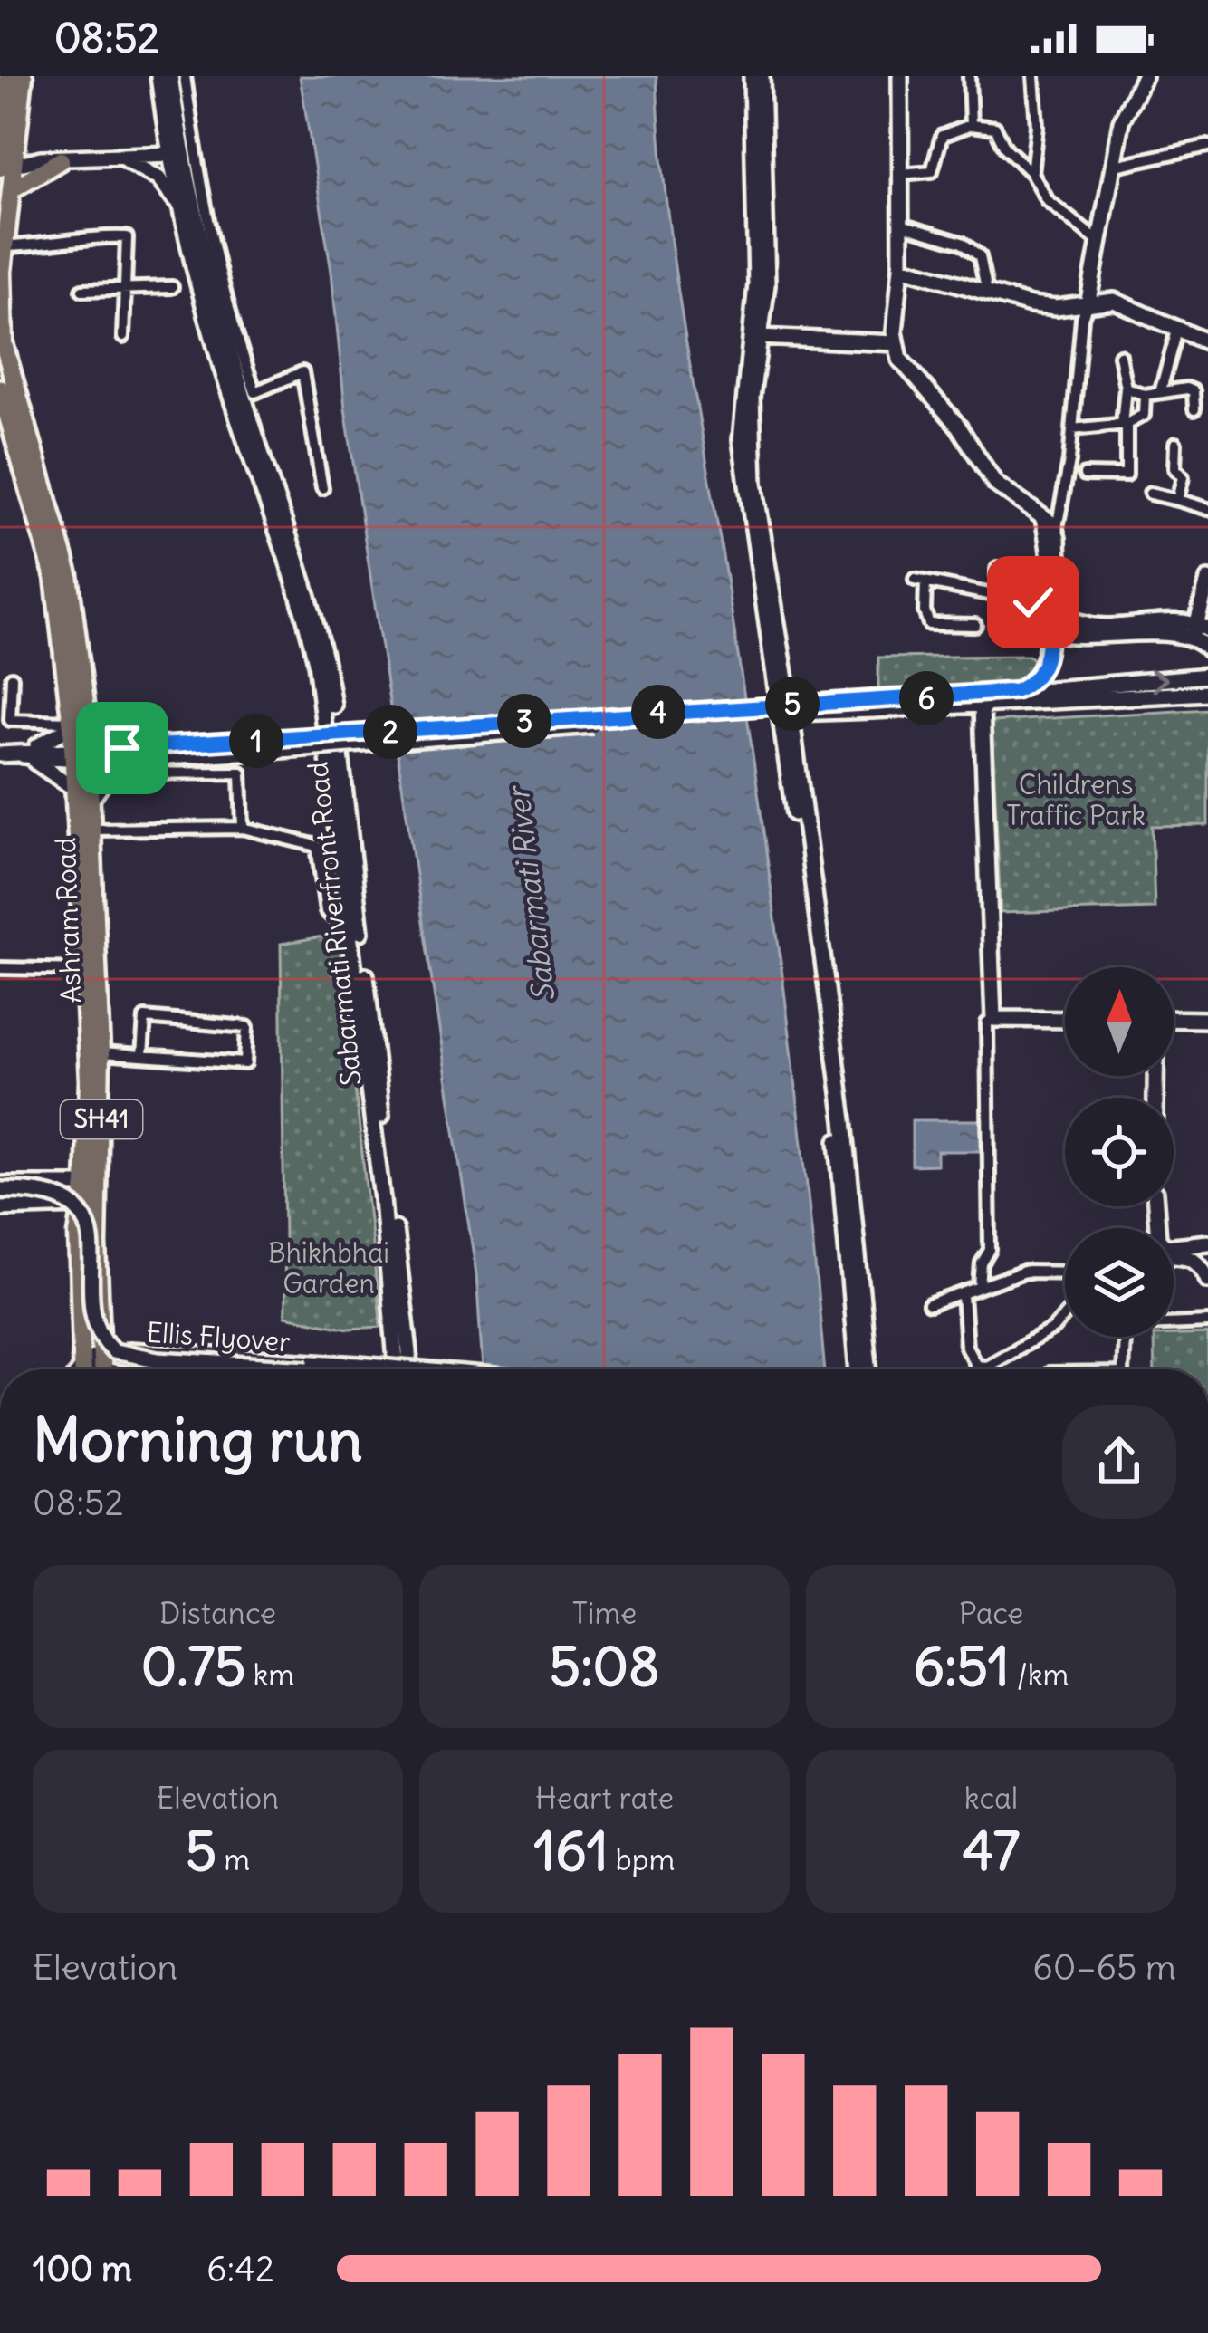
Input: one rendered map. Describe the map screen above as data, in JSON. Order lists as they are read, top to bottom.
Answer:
{
  "streets": {
    "main road": [
      "Ashram Road",
      "Sabarmati Riverfront Road",
      "SH41",
      "Ellis Flyover"
    ]
  },
  "water": ["Sabarmati River"],
  "parks": ["Childrens Traffic Park", "Bhikhbhai Garden"],
  "north": "top",
  "page": {
    "status": "08:52",
    "pins": [
      "6",
      "5",
      "4",
      "3",
      "2",
      "1"
    ],
    "heading": ["Morning run", "08:52"],
    "stats": [
      ["Distance", "0.75 km"],
      ["Time", "5:08"],
      ["Pace", "6:51 /km"],
      ["Elevation", "5 m"],
      ["Heart rate", "161 bpm"],
      ["kcal", "47"]
    ],
    "chart": ["Elevation", "60–65 m"],
    "list": [
      {
        "name": "100 m",
        "note": "6:42"
      }
    ]
  }
}
